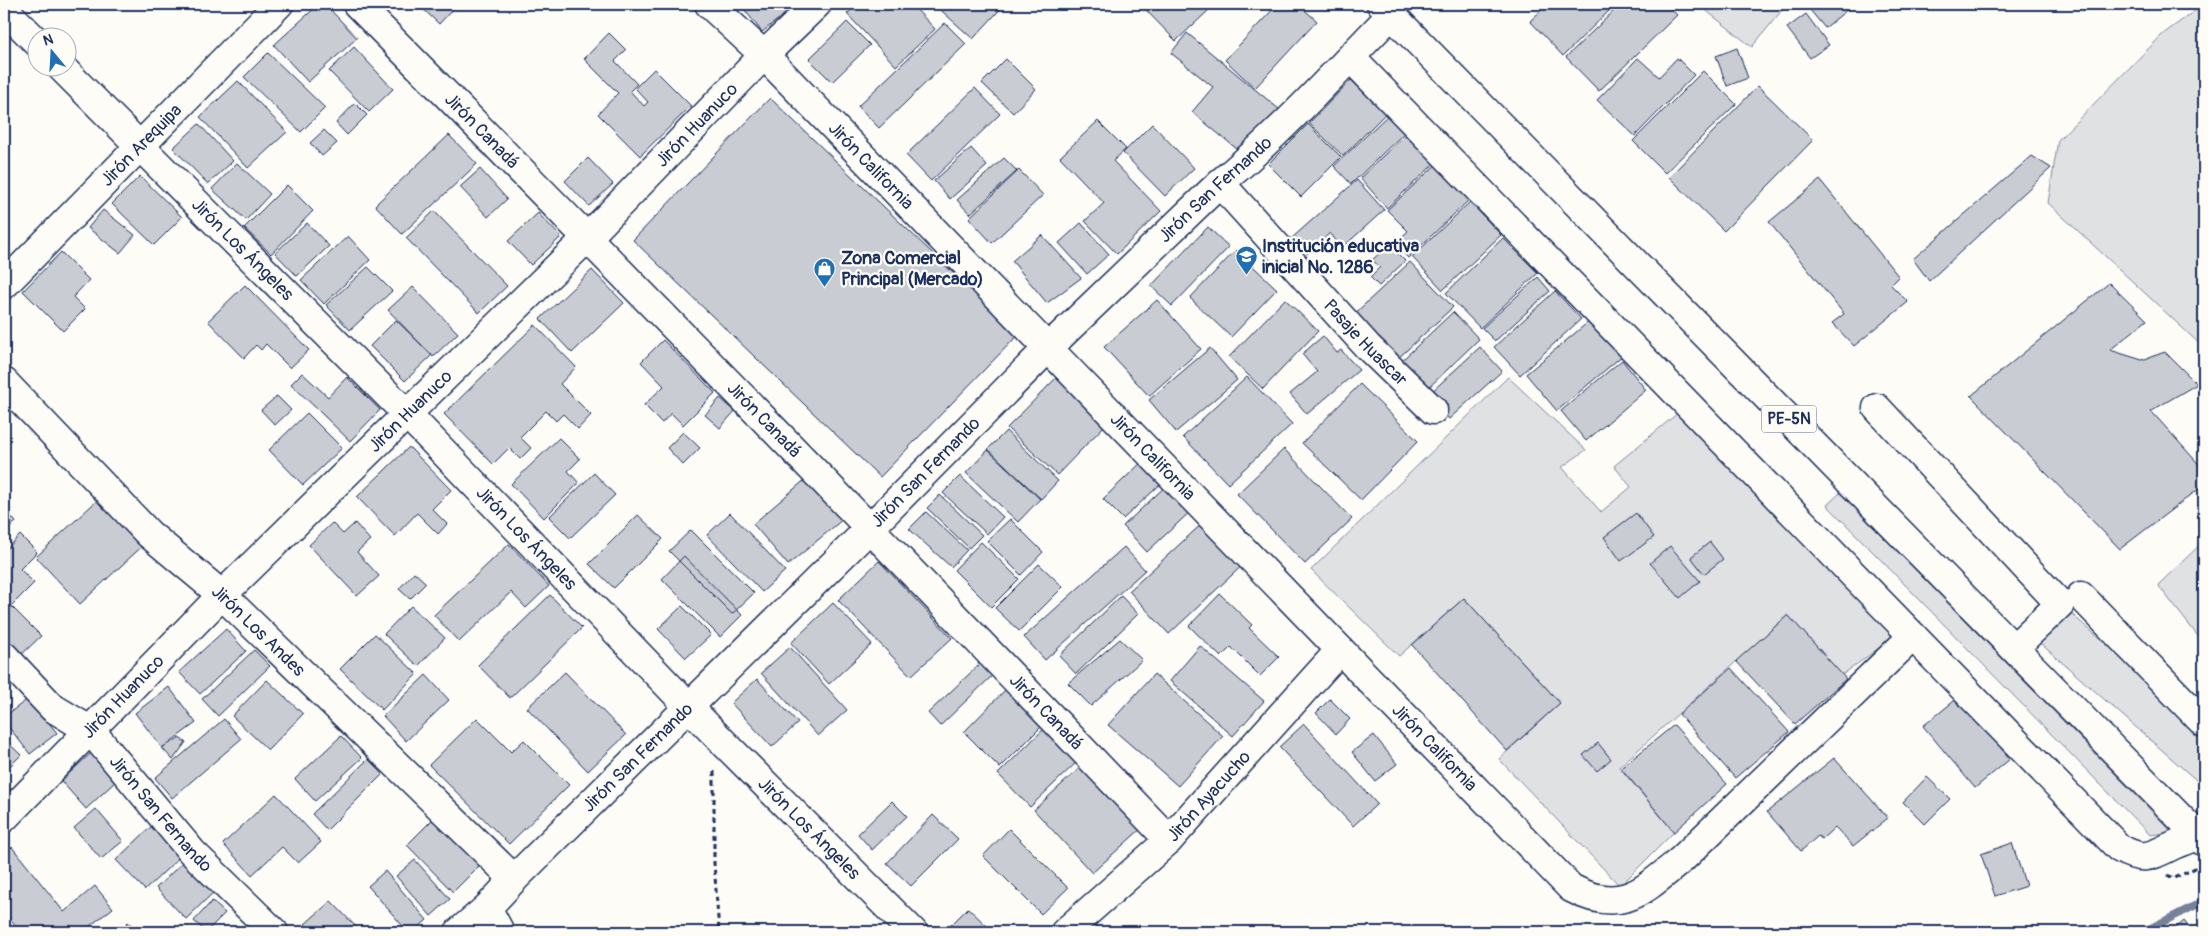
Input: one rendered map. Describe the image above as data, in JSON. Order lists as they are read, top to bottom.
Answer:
{
  "streets": {
    "main road": [
      "Jirón Huanuco",
      "Jirón Canadá",
      "Jirón Arequipa",
      "Jirón California",
      "Jirón San Fernando",
      "Jirón Los Ángeles",
      "Pasaje Huascar",
      "PE-5N",
      "Jirón Los Andes",
      "Jirón Ayacucho"
    ]
  },
  "crossings": [
    ["Jirón Huanuco", "Jirón Canadá"],
    ["Jirón Huanuco", "Jirón California"],
    ["Jirón Huanuco", "Jirón San Fernando"],
    ["Jirón Huanuco", "Jirón Los Ángeles"],
    ["Jirón Huanuco", "Jirón Los Andes"],
    ["Jirón Canadá", "Jirón San Fernando"],
    ["Jirón Canadá", "Jirón Ayacucho"],
    ["Jirón Arequipa", "Jirón Los Ángeles"],
    ["Jirón California", "Jirón San Fernando"],
    ["Jirón California", "Jirón Ayacucho"],
    ["Jirón San Fernando", "Jirón Los Ángeles"],
    ["Jirón San Fernando", "Pasaje Huascar"],
    ["Jirón San Fernando", "PE-5N"],
    ["Jirón San Fernando", "Jirón Los Andes"]
  ],
  "places": {
    "school or university": ["Institución educativa inicial No. 1286"],
    "shop": ["Zona Comercial Principal (Mercado)"]
  },
  "north": "top"
}
